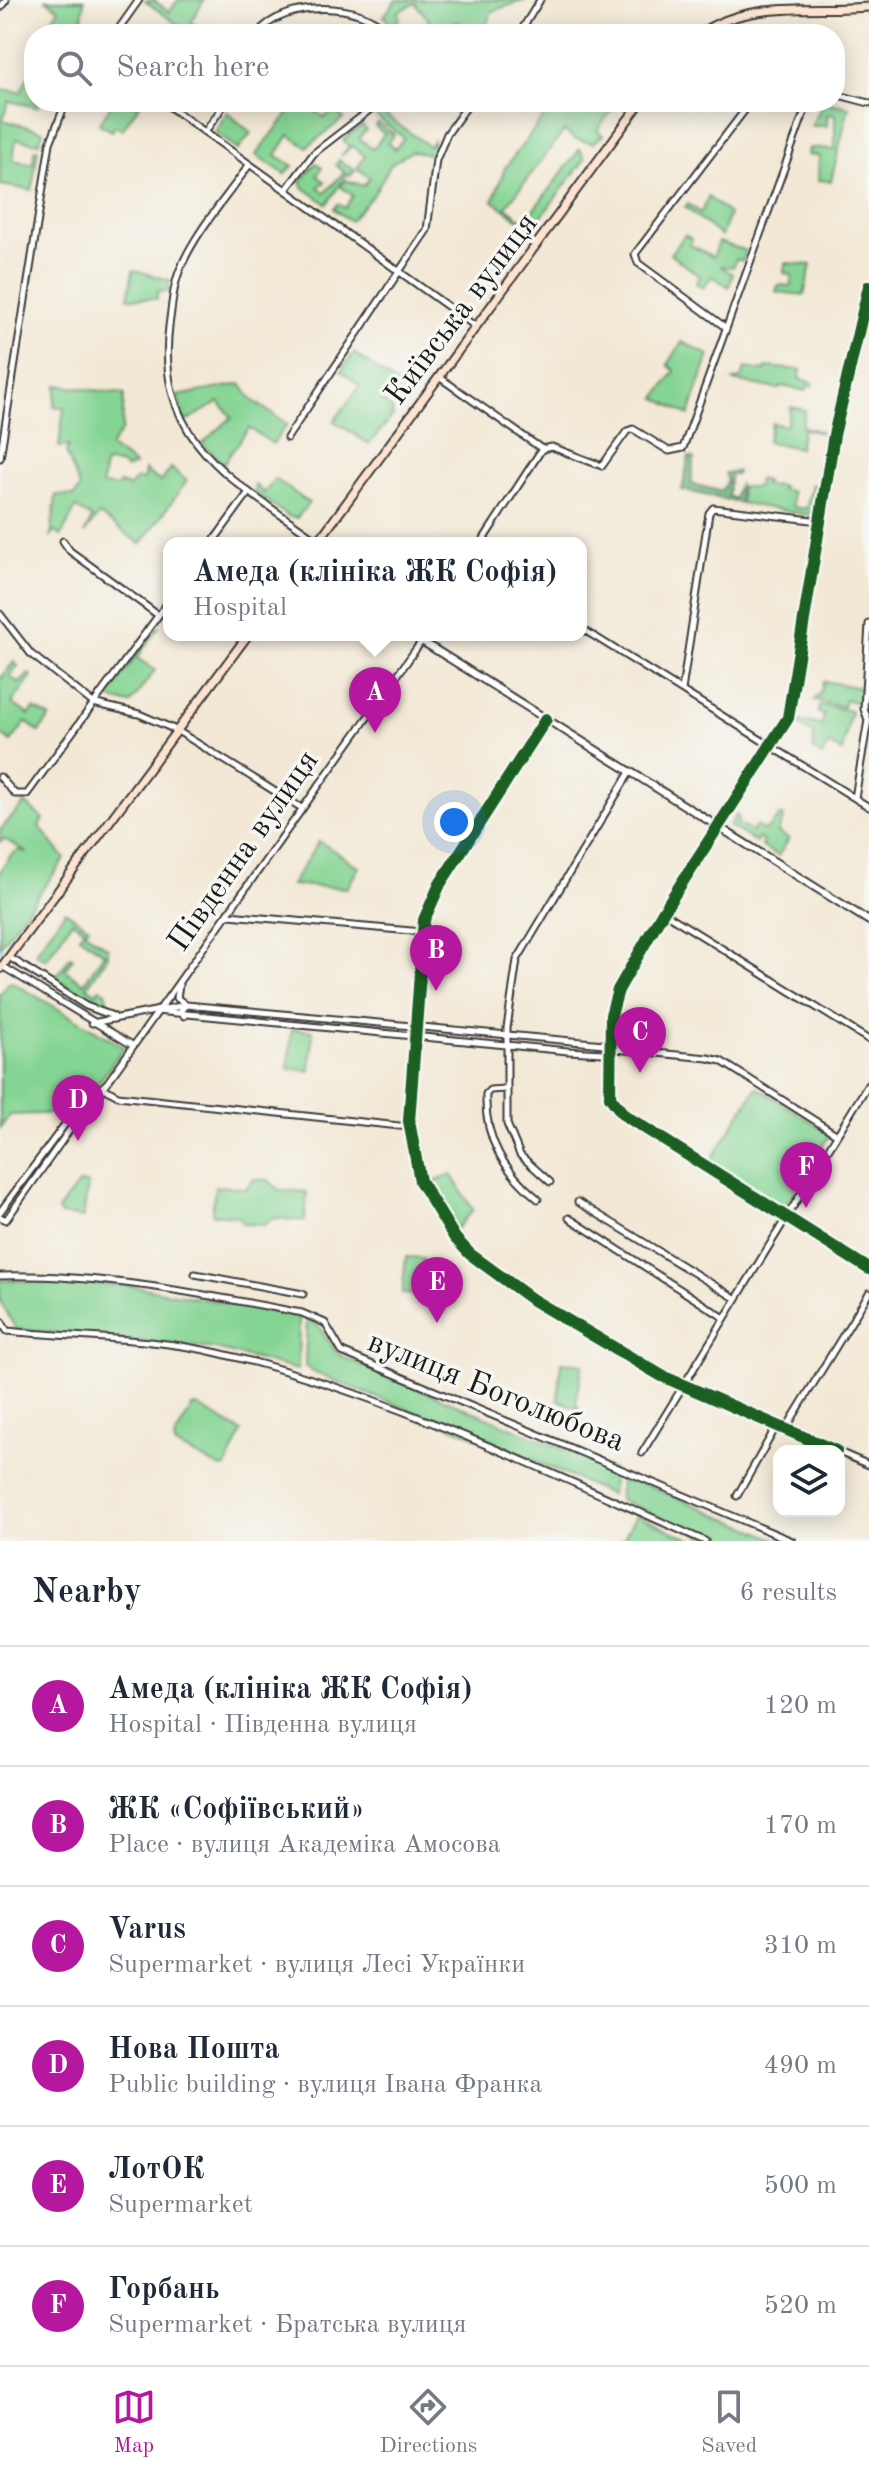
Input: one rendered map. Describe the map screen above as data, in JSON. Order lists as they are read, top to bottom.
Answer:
{
  "streets": {
    "main road": ["Київська вулиця"],
    "street": ["Південна вулиця", "вулиця Боголюбова"]
  },
  "page": {
    "search": "Search here",
    "popup": ["Амеда (клініка ЖК Софія)", "Hospital"],
    "pins": [
      "A",
      "B",
      "C",
      "D",
      "F",
      "E"
    ],
    "heading": ["Nearby", "6 results"],
    "list": [
      {
        "mark": "A",
        "name": "Амеда (клініка ЖК Софія)",
        "note": "Hospital · Південна вулиця",
        "value": "120 m"
      },
      {
        "mark": "B",
        "name": "ЖК «Софіївський»",
        "note": "Place · вулиця Академіка Амосова",
        "value": "170 m"
      },
      {
        "mark": "C",
        "name": "Varus",
        "note": "Supermarket · вулиця Лесі Українки",
        "value": "310 m"
      },
      {
        "mark": "D",
        "name": "Нова Пошта",
        "note": "Public building · вулиця Івана Франка",
        "value": "490 m"
      },
      {
        "mark": "E",
        "name": "ЛотОК",
        "note": "Supermarket",
        "value": "500 m"
      },
      {
        "mark": "F",
        "name": "Горбань",
        "note": "Supermarket · Братська вулиця",
        "value": "520 m"
      }
    ],
    "nav": ["Map", "Directions", "Saved"]
  }
}
